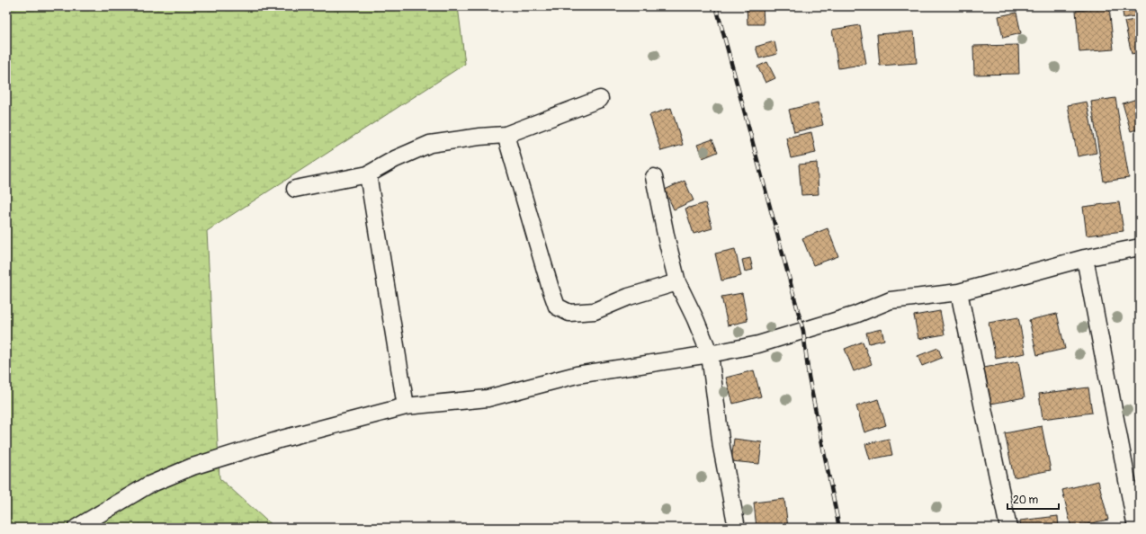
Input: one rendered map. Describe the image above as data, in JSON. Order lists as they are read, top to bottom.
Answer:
{
  "scale_bar": "20 m"
}
